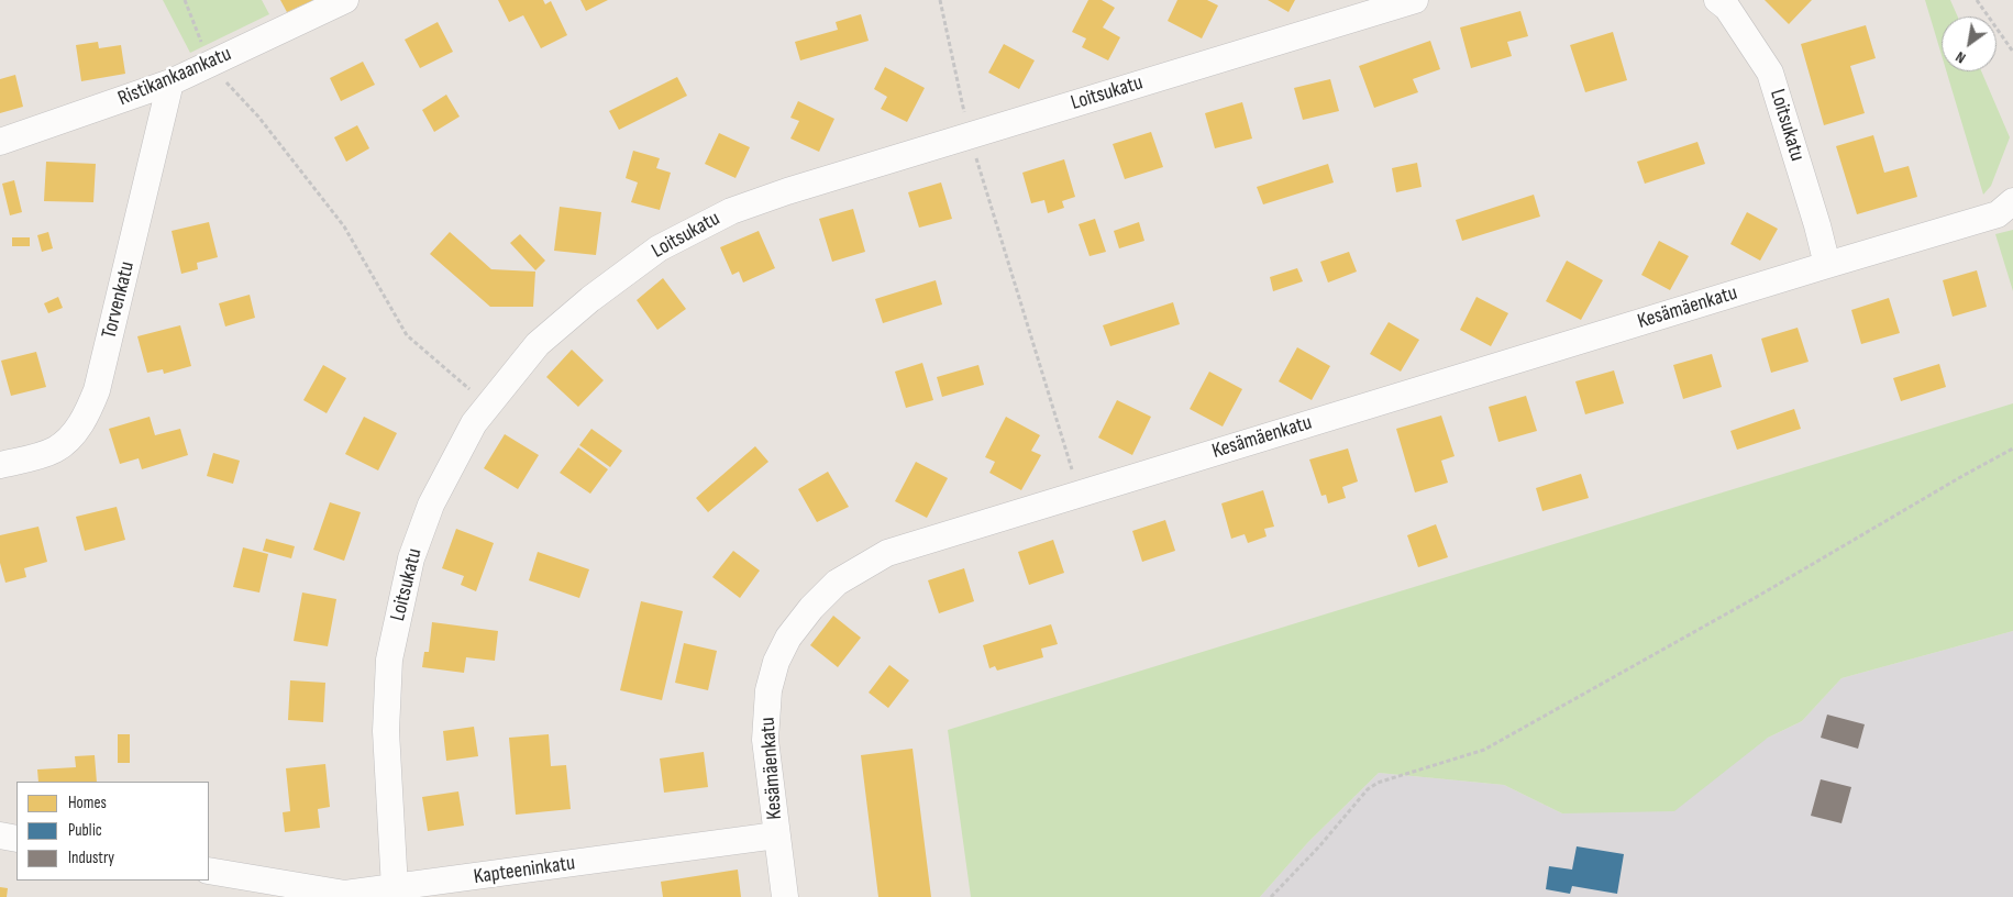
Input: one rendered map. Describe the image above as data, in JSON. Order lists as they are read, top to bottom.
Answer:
{
  "streets": {
    "street": [
      "Ristikankaankatu",
      "Loitsukatu",
      "Torvenkatu",
      "Kesämäenkatu",
      "Kapteeninkatu"
    ]
  },
  "crossings": [
    ["Ristikankaankatu", "Torvenkatu"],
    ["Loitsukatu", "Kesämäenkatu"],
    ["Loitsukatu", "Kapteeninkatu"],
    ["Kesämäenkatu", "Kapteeninkatu"]
  ],
  "legend": ["Homes", "Public", "Industry"],
  "north": "bottom left"
}
